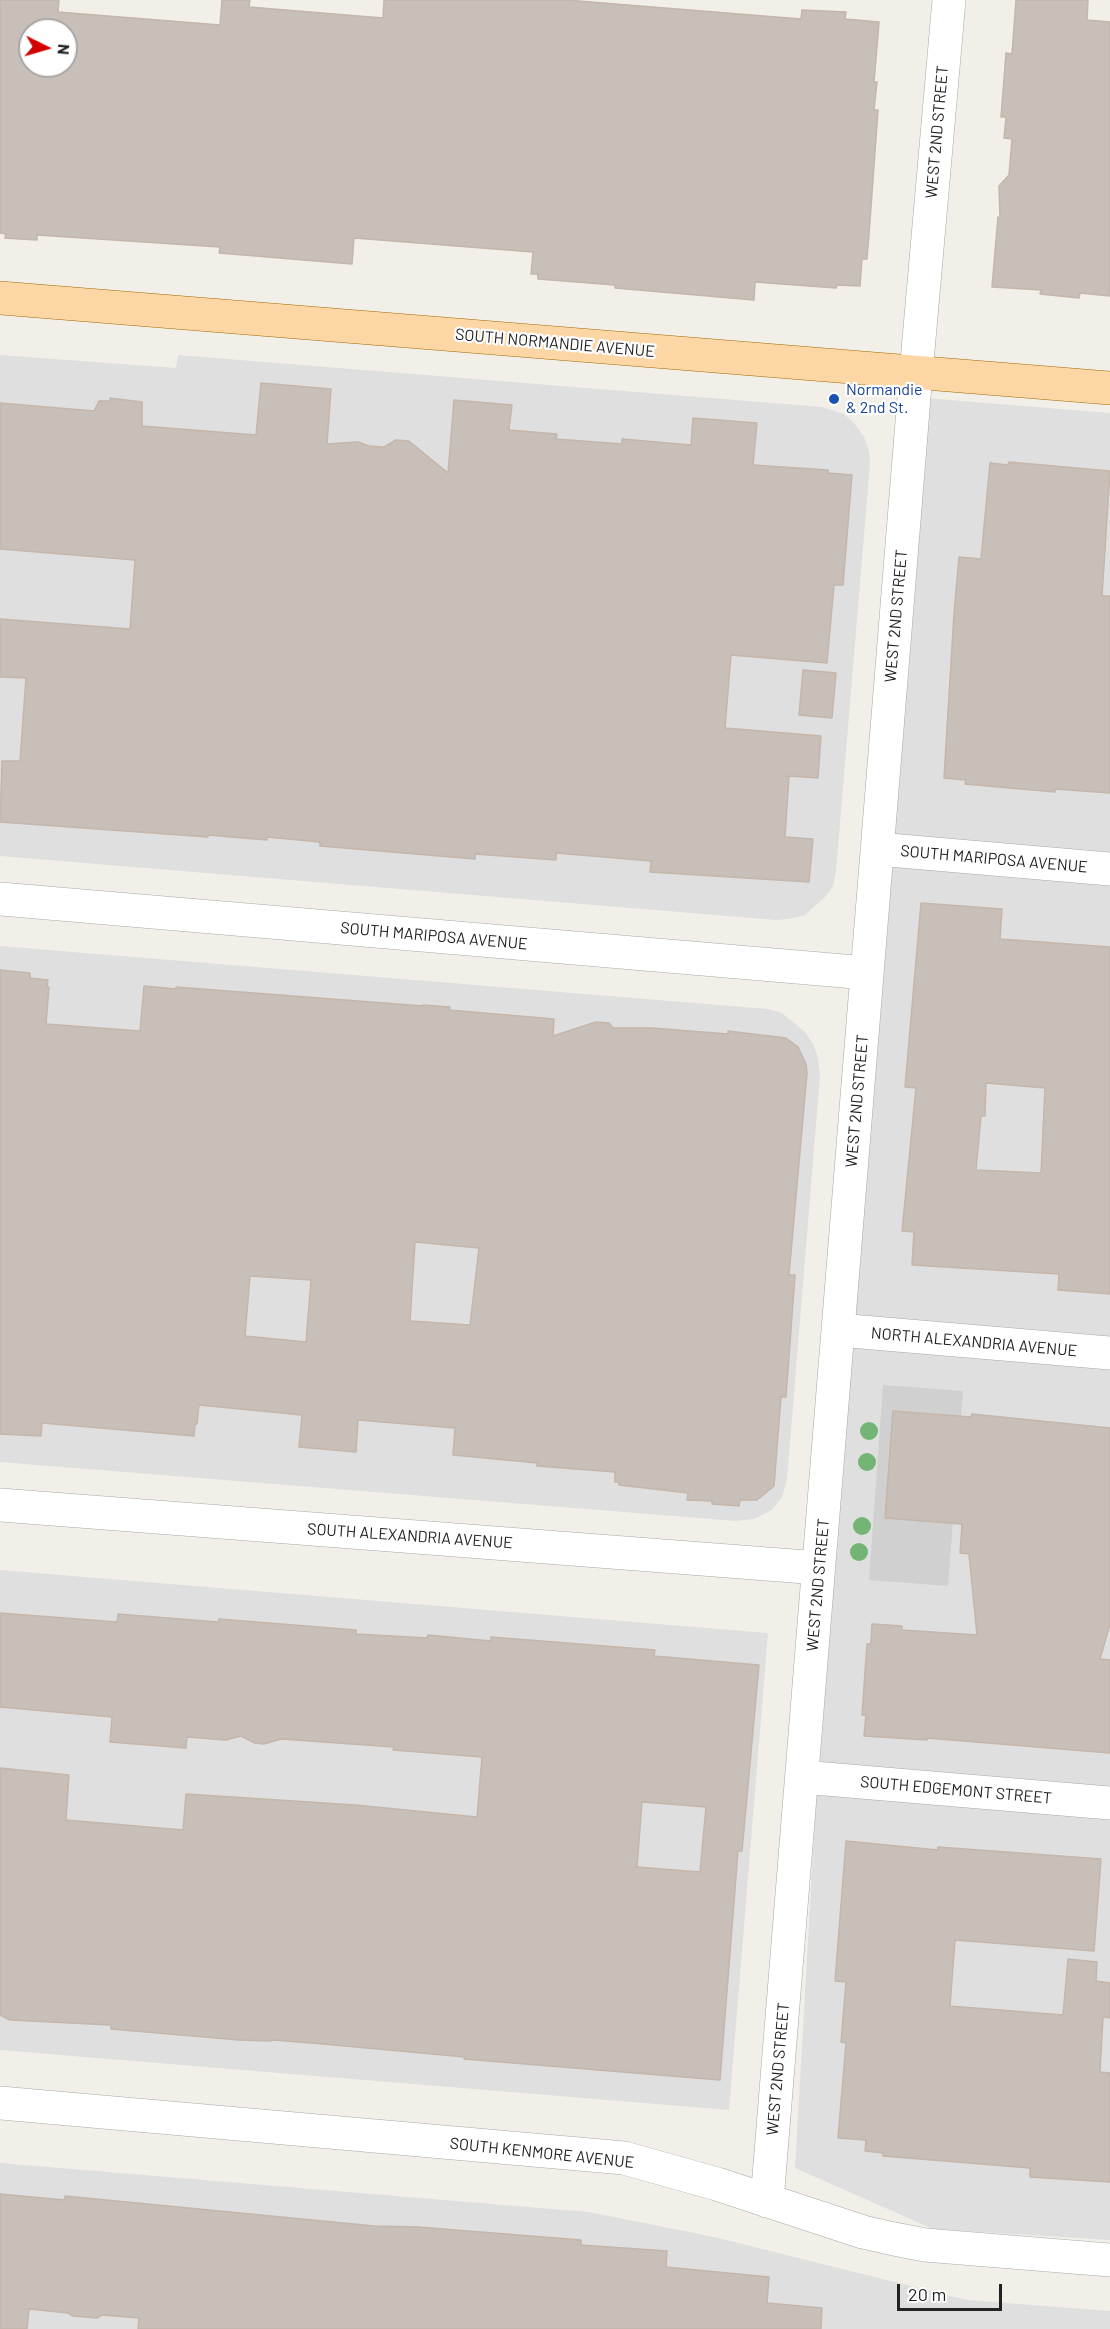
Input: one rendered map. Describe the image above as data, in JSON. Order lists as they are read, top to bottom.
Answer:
{
  "streets": {
    "main road": ["SOUTH NORMANDIE AVENUE"],
    "street": [
      "WEST 2ND STREET",
      "SOUTH MARIPOSA AVENUE",
      "NORTH ALEXANDRIA AVENUE",
      "SOUTH ALEXANDRIA AVENUE",
      "SOUTH EDGEMONT STREET",
      "SOUTH KENMORE AVENUE"
    ]
  },
  "crossings": [
    ["WEST 2ND STREET", "SOUTH NORMANDIE AVENUE"],
    ["WEST 2ND STREET", "SOUTH MARIPOSA AVENUE"],
    ["WEST 2ND STREET", "NORTH ALEXANDRIA AVENUE"],
    ["WEST 2ND STREET", "SOUTH ALEXANDRIA AVENUE"],
    ["WEST 2ND STREET", "SOUTH EDGEMONT STREET"],
    ["WEST 2ND STREET", "SOUTH KENMORE AVENUE"]
  ],
  "places": ["Normandie & 2nd St."],
  "scale_bar": "20 m",
  "north": "right"
}
